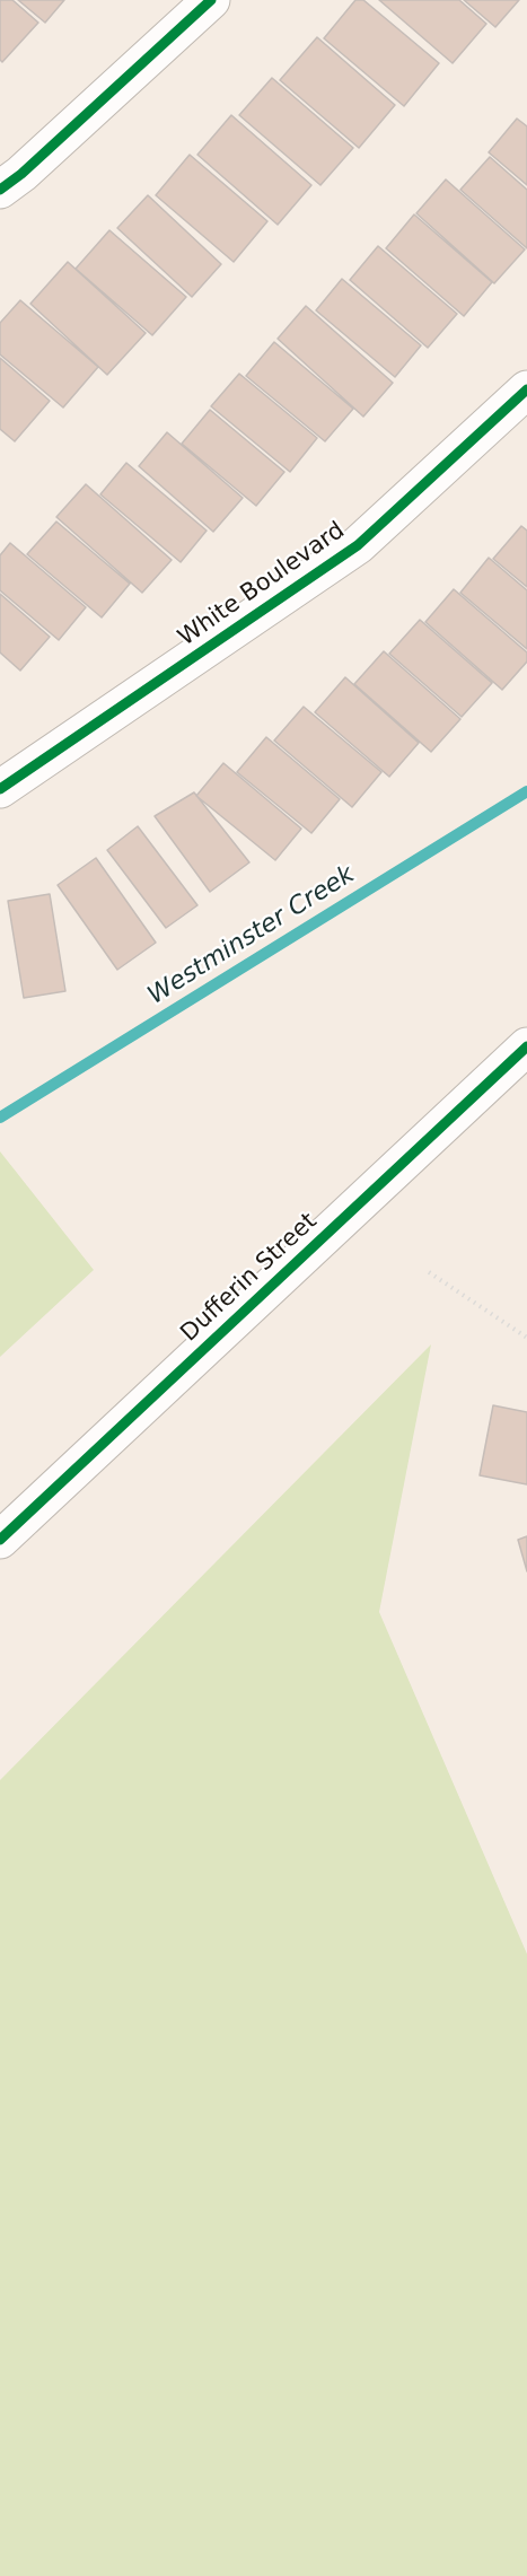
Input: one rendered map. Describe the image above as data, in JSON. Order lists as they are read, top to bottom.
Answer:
{
  "streets": {
    "street": ["White Boulevard", "Dufferin Street"]
  },
  "water": ["Westminster Creek"]
}
